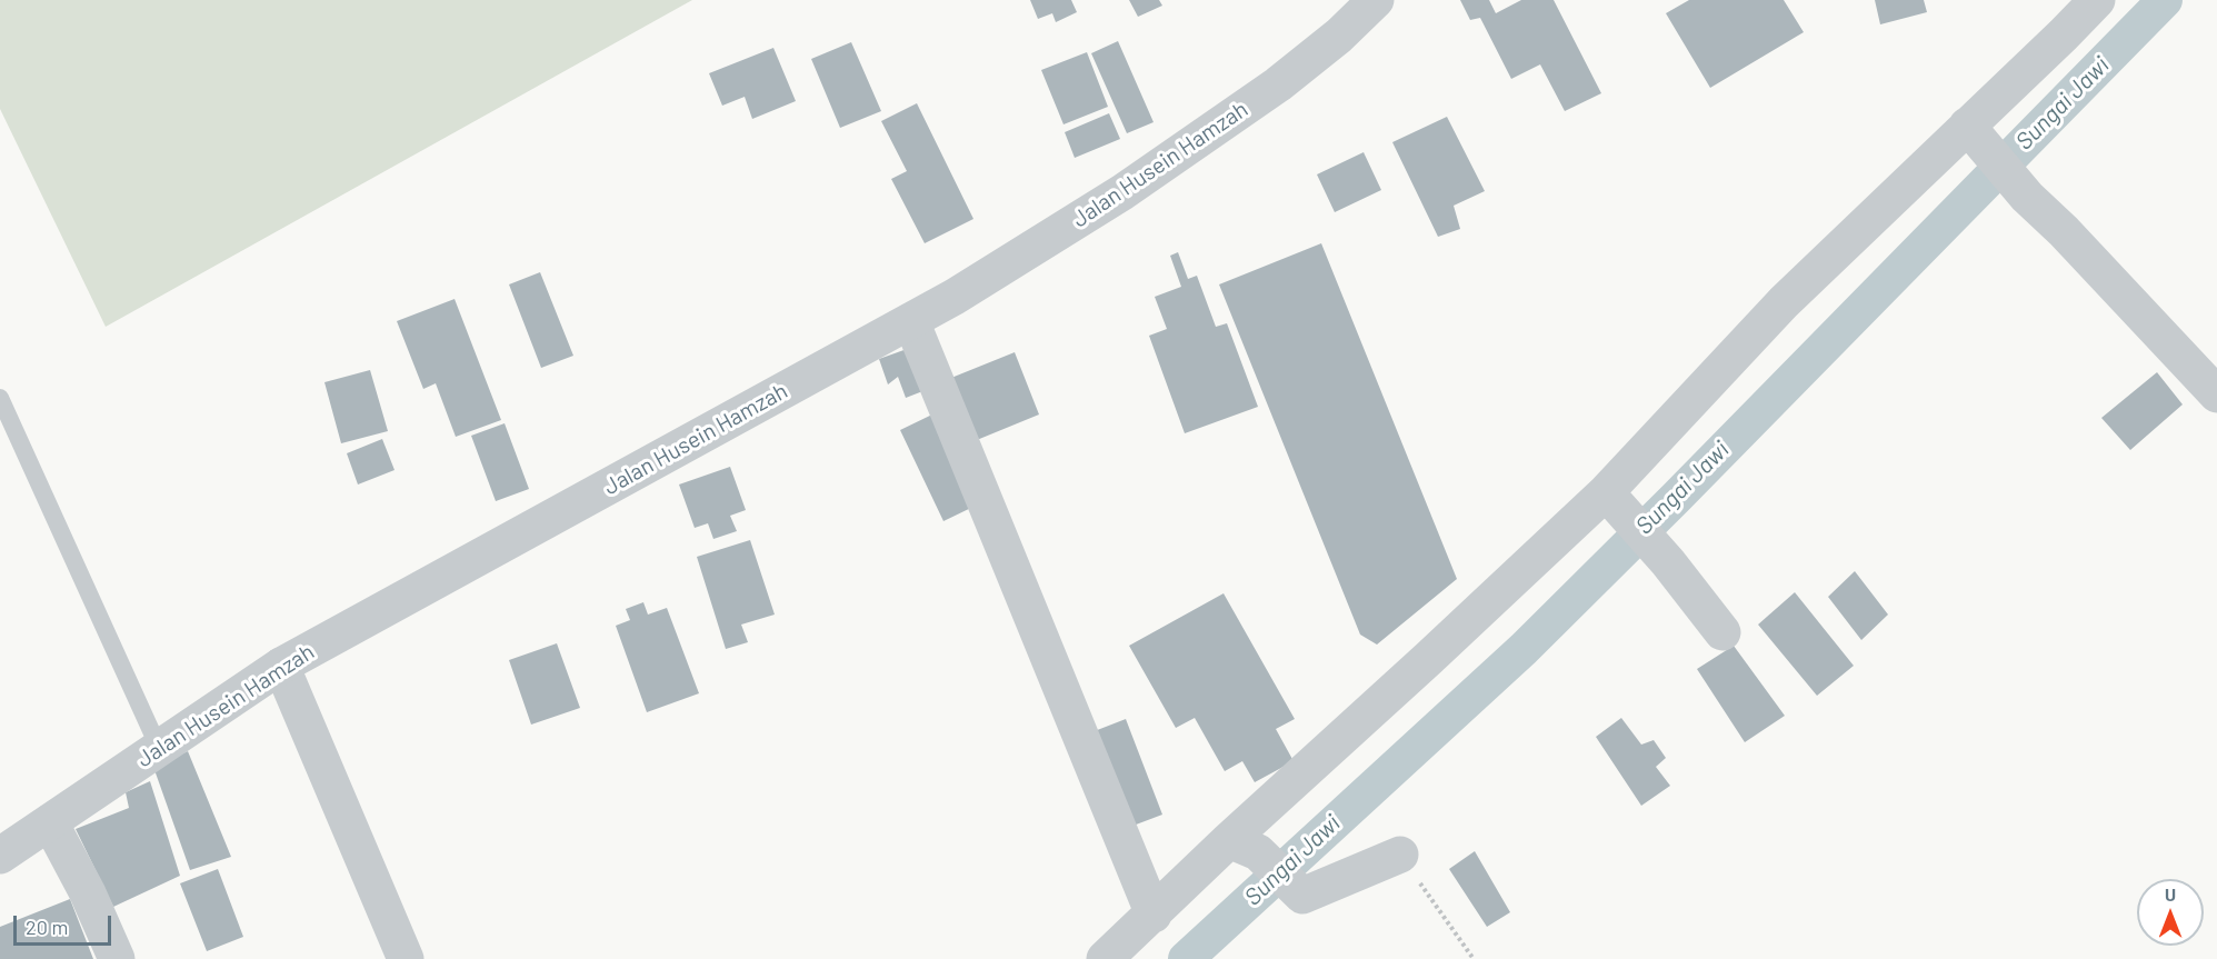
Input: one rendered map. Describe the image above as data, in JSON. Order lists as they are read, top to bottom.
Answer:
{
  "streets": {
    "street": ["Jalan Husein Hamzah"]
  },
  "water": ["Sungai Jawi"],
  "scale_bar": "20 m",
  "north": "top"
}
